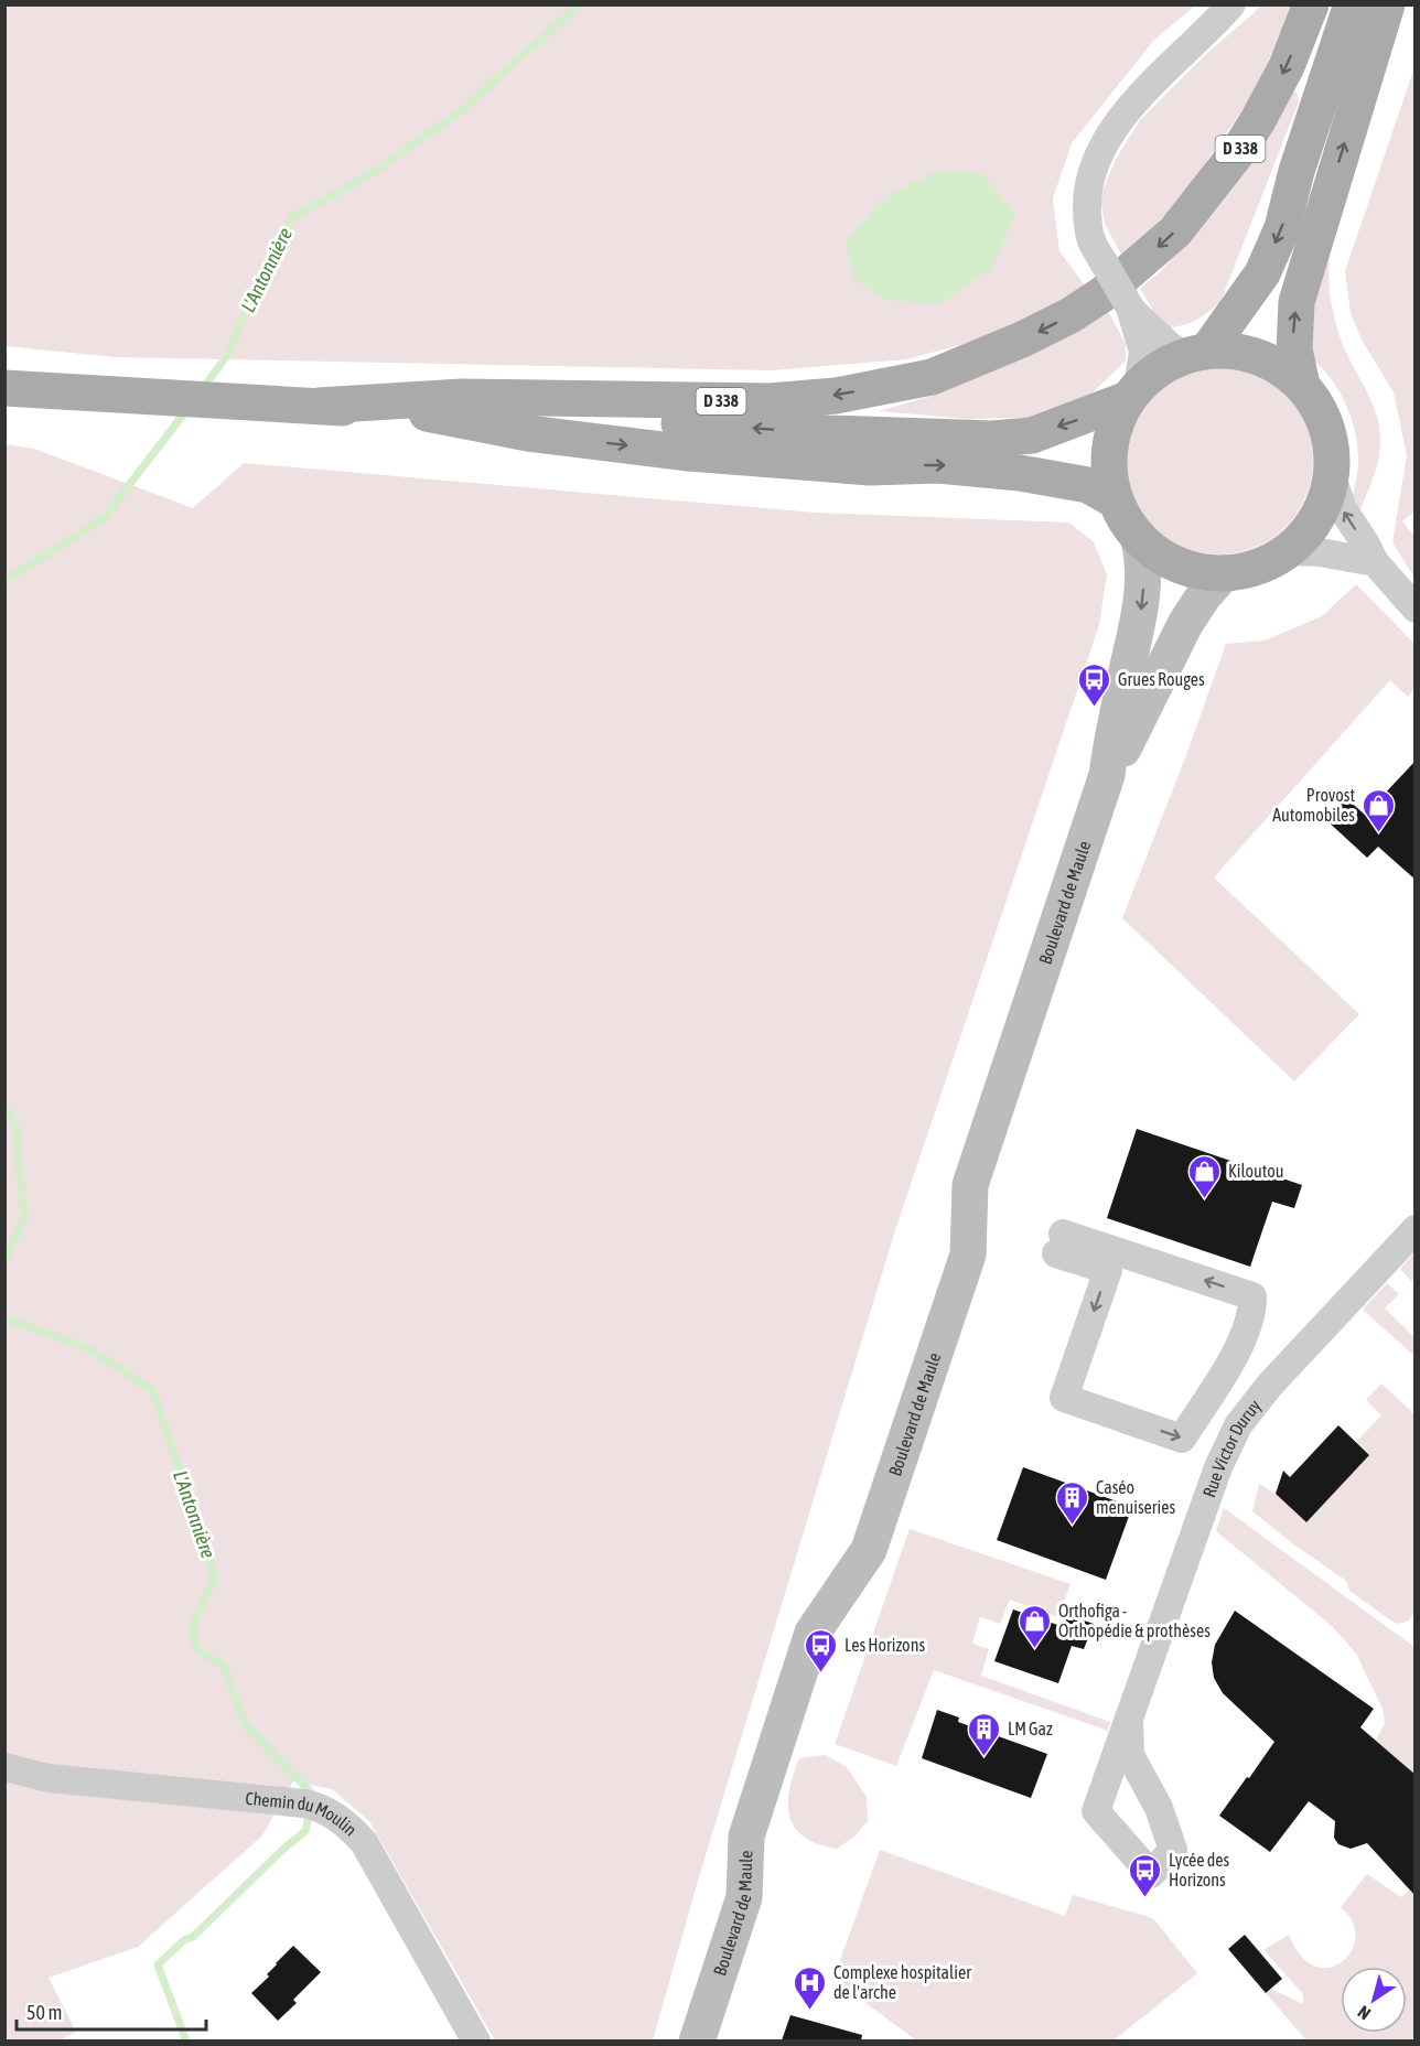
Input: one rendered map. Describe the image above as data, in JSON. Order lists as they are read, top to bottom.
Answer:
{
  "streets": {
    "main road": ["D 338", "Boulevard de Maule"],
    "street": ["Rue Victor Duruy", "Chemin du Moulin"]
  },
  "crossings": [
    ["D 338", "Boulevard de Maule"]
  ],
  "water": ["L'Antonnière"],
  "places": {
    "bus stop": ["Grues Rouges", "Les Horizons", "Lycée des Horizons"],
    "shop": ["Provost Automobiles", "Kiloutou", "Orthofiga - Orthopédie & prothèses"],
    "building": ["Caséo menuiseries", "LM Gaz"],
    "hospital": ["Complexe hospitalier de l'arche"]
  },
  "scale_bar": "50 m",
  "north": "bottom left"
}
